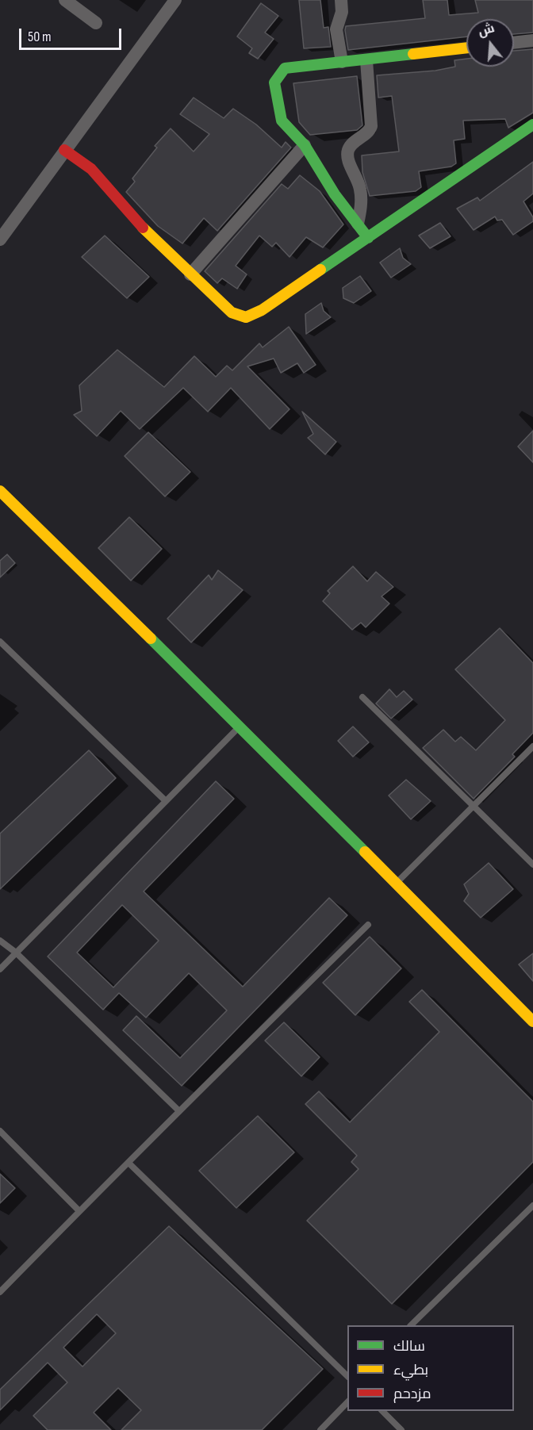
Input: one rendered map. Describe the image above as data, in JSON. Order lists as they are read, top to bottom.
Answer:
{
  "legend": ["سالك", "بطيء", "مزدحم"],
  "scale_bar": "50 m",
  "north": "top"
}
